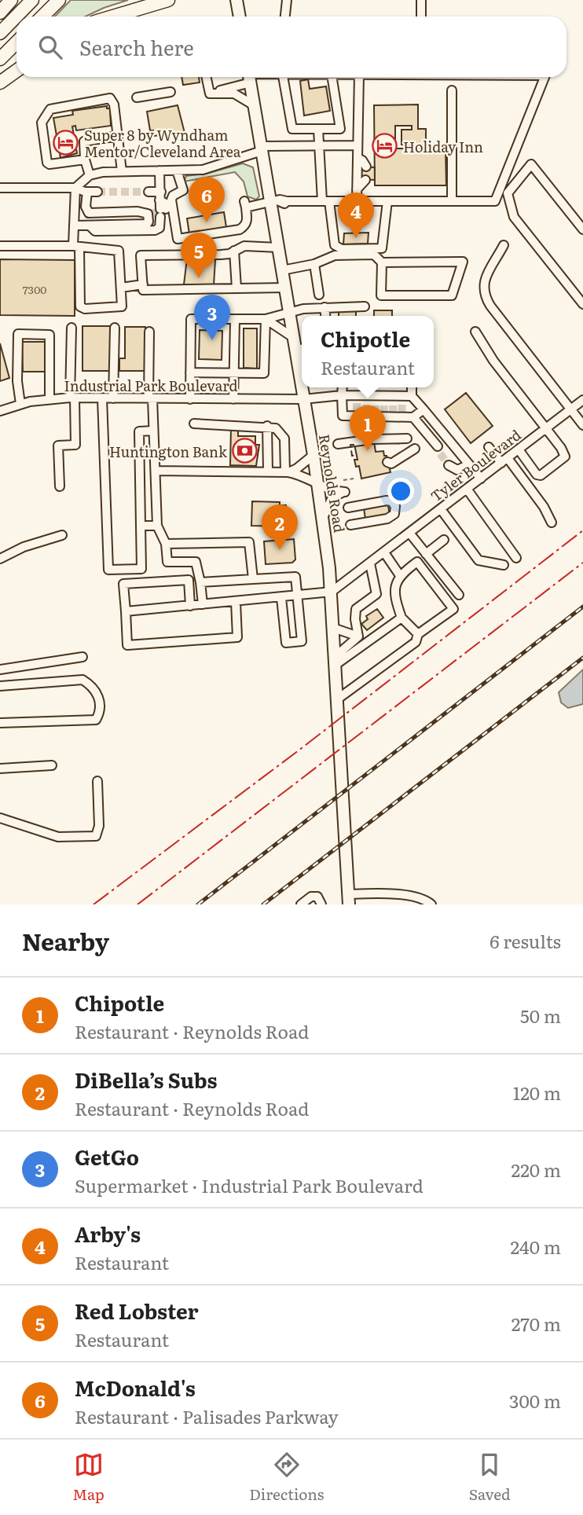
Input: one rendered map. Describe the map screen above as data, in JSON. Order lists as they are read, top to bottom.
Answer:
{
  "streets": {
    "main road": ["Reynolds Road"],
    "street": ["Industrial Park Boulevard", "Tyler Boulevard"]
  },
  "crossings": [
    ["Industrial Park Boulevard", "Reynolds Road"],
    ["Tyler Boulevard", "Reynolds Road"]
  ],
  "places": {
    "hotel": ["Super 8 by Wyndham Mentor/Cleveland Area", "Holiday Inn"],
    "bank": ["Huntington Bank"]
  },
  "house_numbers": ["7300"],
  "page": {
    "search": "Search here",
    "pins": [
      "6",
      "4",
      "5",
      "3",
      "1",
      "2"
    ],
    "popup": ["Chipotle", "Restaurant"],
    "heading": ["Nearby", "6 results"],
    "list": [
      {
        "mark": "1",
        "name": "Chipotle",
        "note": "Restaurant · Reynolds Road",
        "value": "50 m"
      },
      {
        "mark": "2",
        "name": "DiBella’s Subs",
        "note": "Restaurant · Reynolds Road",
        "value": "120 m"
      },
      {
        "mark": "3",
        "name": "GetGo",
        "note": "Supermarket · Industrial Park Boulevard",
        "value": "220 m"
      },
      {
        "mark": "4",
        "name": "Arby's",
        "note": "Restaurant",
        "value": "240 m"
      },
      {
        "mark": "5",
        "name": "Red Lobster",
        "note": "Restaurant",
        "value": "270 m"
      },
      {
        "mark": "6",
        "name": "McDonald's",
        "note": "Restaurant · Palisades Parkway",
        "value": "300 m"
      }
    ],
    "nav": ["Map", "Directions", "Saved"]
  }
}
